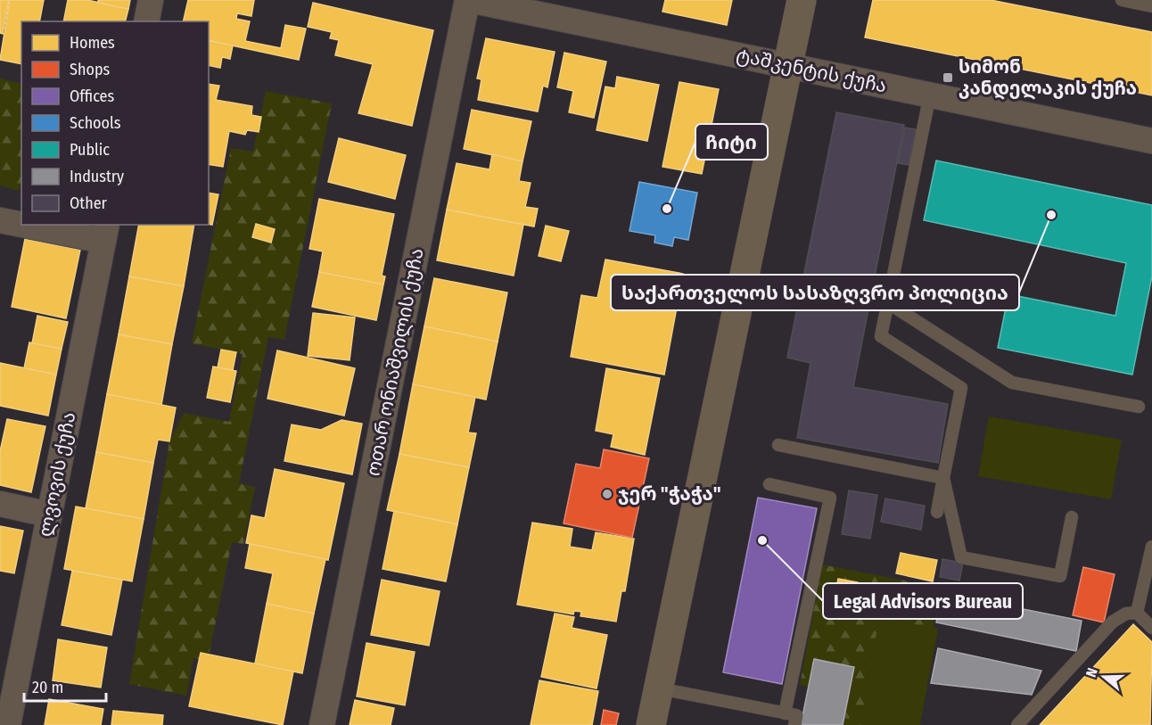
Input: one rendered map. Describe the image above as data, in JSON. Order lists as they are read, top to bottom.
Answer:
{
  "streets": {
    "street": ["ტაშკენტის ქუჩა", "ოთარ ონიაშვილის ქუჩა", "ლვოვის ქუჩა"]
  },
  "crossings": [
    ["ტაშკენტის ქუჩა", "ოთარ ონიაშვილის ქუჩა"]
  ],
  "places": {
    "transit": ["სიმონ კანდელაკის ქუჩა"],
    "other": [
      "ჩიტი",
      "საქართველოს სასაზღვრო პოლიცია",
      "ჯერ \"ჭაჭა\"",
      "Legal Advisors Bureau"
    ]
  },
  "legend": [
    "Homes",
    "Shops",
    "Offices",
    "Schools",
    "Public",
    "Industry",
    "Other"
  ],
  "scale_bar": "20 m",
  "north": "left"
}
